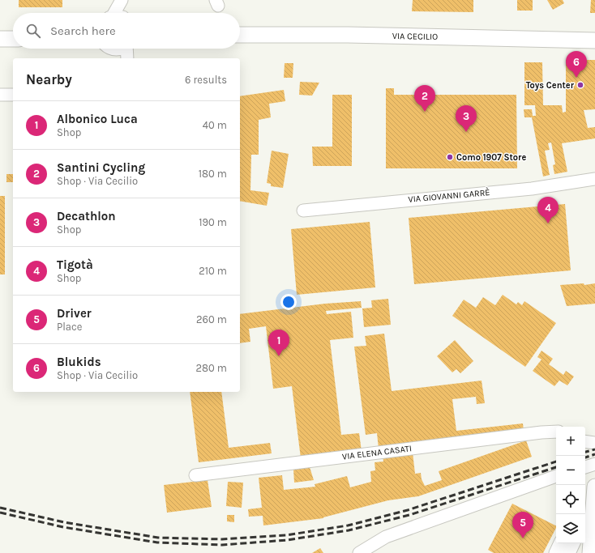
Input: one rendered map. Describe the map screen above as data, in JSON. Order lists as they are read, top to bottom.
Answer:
{
  "streets": {
    "main road": ["VIA CECILIO"],
    "street": ["VIA GIOVANNI GARRÈ", "VIA ELENA CASATI"]
  },
  "places": ["Toys Center", "Como 1907 Store"],
  "page": {
    "search": "Search here",
    "pins": [
      "6",
      "2",
      "3",
      "4",
      "1",
      "5"
    ],
    "heading": ["Nearby", "6 results"],
    "list": [
      {
        "mark": "1",
        "name": "Albonico Luca",
        "note": "Shop",
        "value": "40 m"
      },
      {
        "mark": "2",
        "name": "Santini Cycling",
        "note": "Shop · Via Cecilio",
        "value": "180 m"
      },
      {
        "mark": "3",
        "name": "Decathlon",
        "note": "Shop",
        "value": "190 m"
      },
      {
        "mark": "4",
        "name": "Tigotà",
        "note": "Shop",
        "value": "210 m"
      },
      {
        "mark": "5",
        "name": "Driver",
        "note": "Place",
        "value": "260 m"
      },
      {
        "mark": "6",
        "name": "Blukids",
        "note": "Shop · Via Cecilio",
        "value": "280 m"
      }
    ],
    "map_buttons": ["+", "−"]
  }
}
